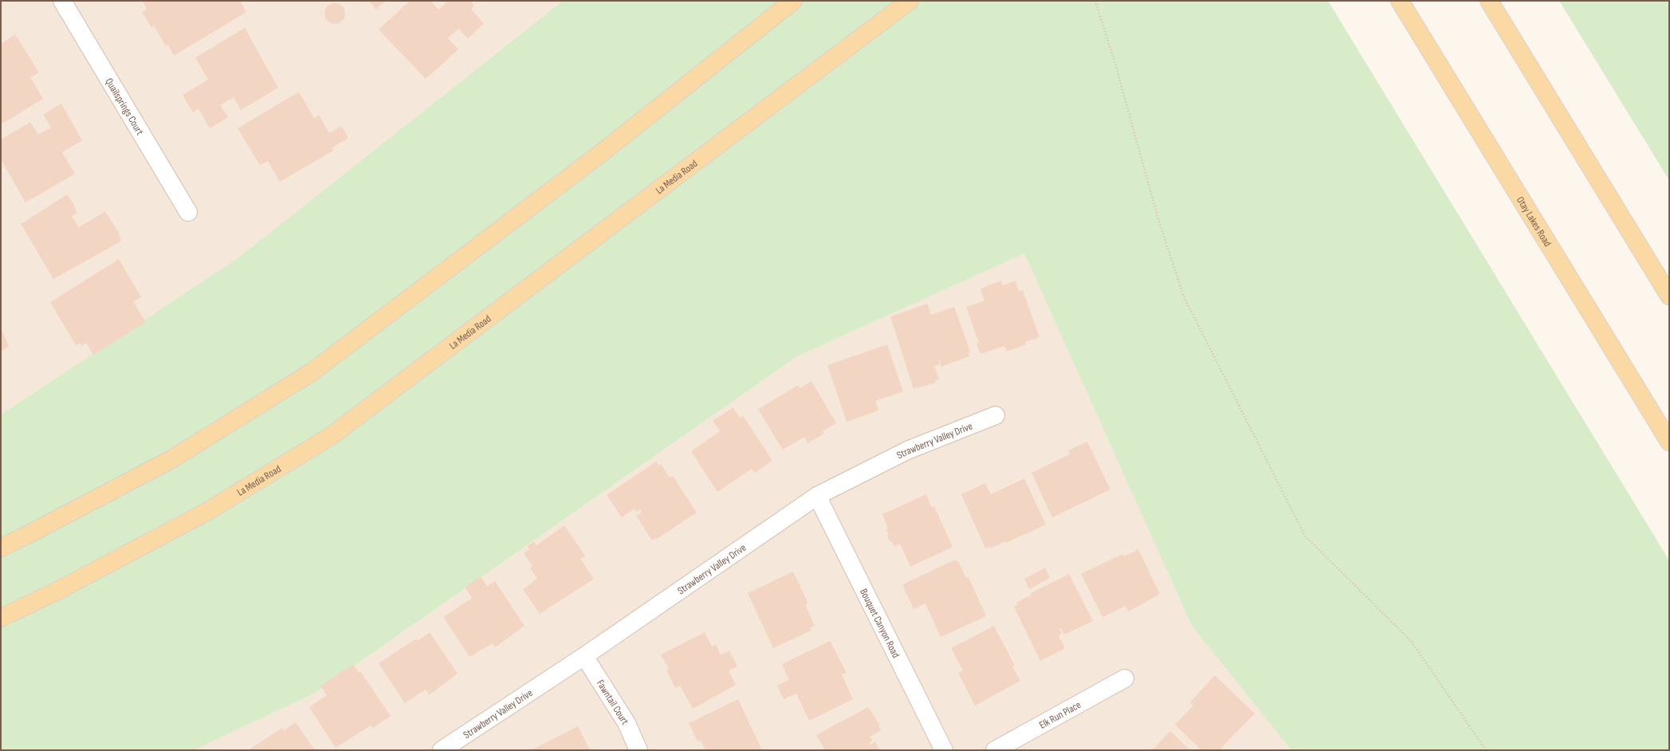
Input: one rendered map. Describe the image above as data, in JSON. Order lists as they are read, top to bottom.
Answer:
{
  "streets": {
    "main road": ["La Media Road", "Otay Lakes Road"],
    "street": [
      "Quailsprings Court",
      "Strawberry Valley Drive",
      "Bouquet Canyon Road",
      "Fawntail Court",
      "Elk Run Place"
    ]
  },
  "crossings": [
    ["Strawberry Valley Drive", "Bouquet Canyon Road"],
    ["Strawberry Valley Drive", "Fawntail Court"]
  ]
}
